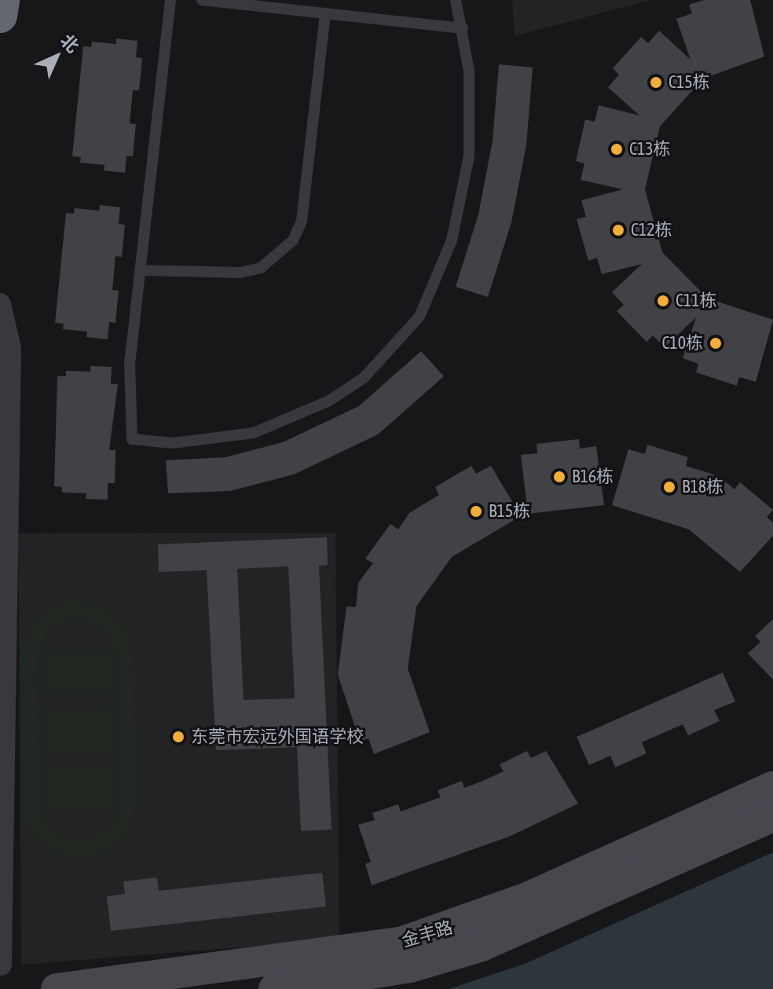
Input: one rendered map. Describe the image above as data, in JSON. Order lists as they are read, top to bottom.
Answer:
{
  "streets": {
    "street": ["金丰路"]
  },
  "places": [
    "C15栋",
    "C13栋",
    "C12栋",
    "C11栋",
    "C10栋",
    "B16栋",
    "B18栋",
    "B15栋",
    "东莞市宏远外国语学校"
  ],
  "north": "top right"
}
